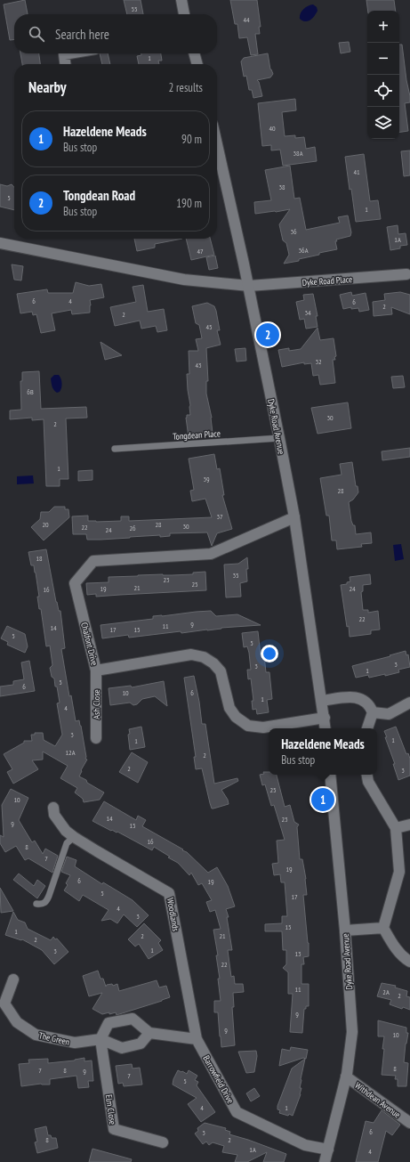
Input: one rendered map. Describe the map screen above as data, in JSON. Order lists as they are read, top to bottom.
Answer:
{
  "streets": {
    "street": [
      "Dyke Road Place",
      "Dyke Road Avenue",
      "Chalfont Drive",
      "Ash Close",
      "Woodlands",
      "The Green",
      "Barrowfield Drive",
      "Withdean Avenue",
      "Elm Close"
    ],
    "lane": ["Tongdean Place"]
  },
  "crossings": [
    ["Dyke Road Place", "Dyke Road Avenue"],
    ["Dyke Road Avenue", "Tongdean Place"],
    ["Dyke Road Avenue", "Chalfont Drive"],
    ["Dyke Road Avenue", "Barrowfield Drive"],
    ["Dyke Road Avenue", "Withdean Avenue"],
    ["Chalfont Drive", "Ash Close"],
    ["Woodlands", "Barrowfield Drive"],
    ["The Green", "Elm Close"]
  ],
  "house_numbers": [
    "55",
    "44",
    "1",
    "40",
    "38A",
    "41",
    "38",
    "5",
    "1",
    "36",
    "1A",
    "36A",
    "47",
    "6",
    "4",
    "6",
    "2",
    "34",
    "2",
    "45",
    "32",
    "43",
    "6B",
    "30",
    "2",
    "1",
    "39",
    "28",
    "37",
    "20",
    "28",
    "30",
    "22",
    "26",
    "24",
    "18",
    "35",
    "23",
    "25",
    "21",
    "19",
    "24",
    "16",
    "22",
    "9",
    "11",
    "14",
    "17",
    "15",
    "5",
    "5",
    "3",
    "3",
    "1",
    "5",
    "6",
    "10",
    "6",
    "1",
    "4",
    "3",
    "1",
    "1",
    "12A",
    "2",
    "2",
    "3",
    "25",
    "10",
    "14",
    "23",
    "9",
    "15",
    "16",
    "8",
    "7",
    "19",
    "6",
    "19",
    "5",
    "17",
    "4",
    "3",
    "15",
    "1",
    "2",
    "21",
    "2",
    "1",
    "3",
    "13",
    "22",
    "11",
    "2A",
    "2",
    "9",
    "9",
    "10",
    "8",
    "7",
    "8",
    "9",
    "7",
    "5",
    "4",
    "1",
    "6",
    "3",
    "8",
    "2",
    "1A",
    "4"
  ],
  "page": {
    "map_buttons": ["+", "−"],
    "search": "Search here",
    "heading": ["Nearby", "2 results"],
    "list": [
      {
        "mark": "1",
        "name": "Hazeldene Meads",
        "note": "Bus stop",
        "value": "90 m"
      },
      {
        "mark": "2",
        "name": "Tongdean Road",
        "note": "Bus stop",
        "value": "190 m"
      }
    ],
    "pins": ["2", "1"],
    "popup": ["Hazeldene Meads", "Bus stop"]
  }
}
